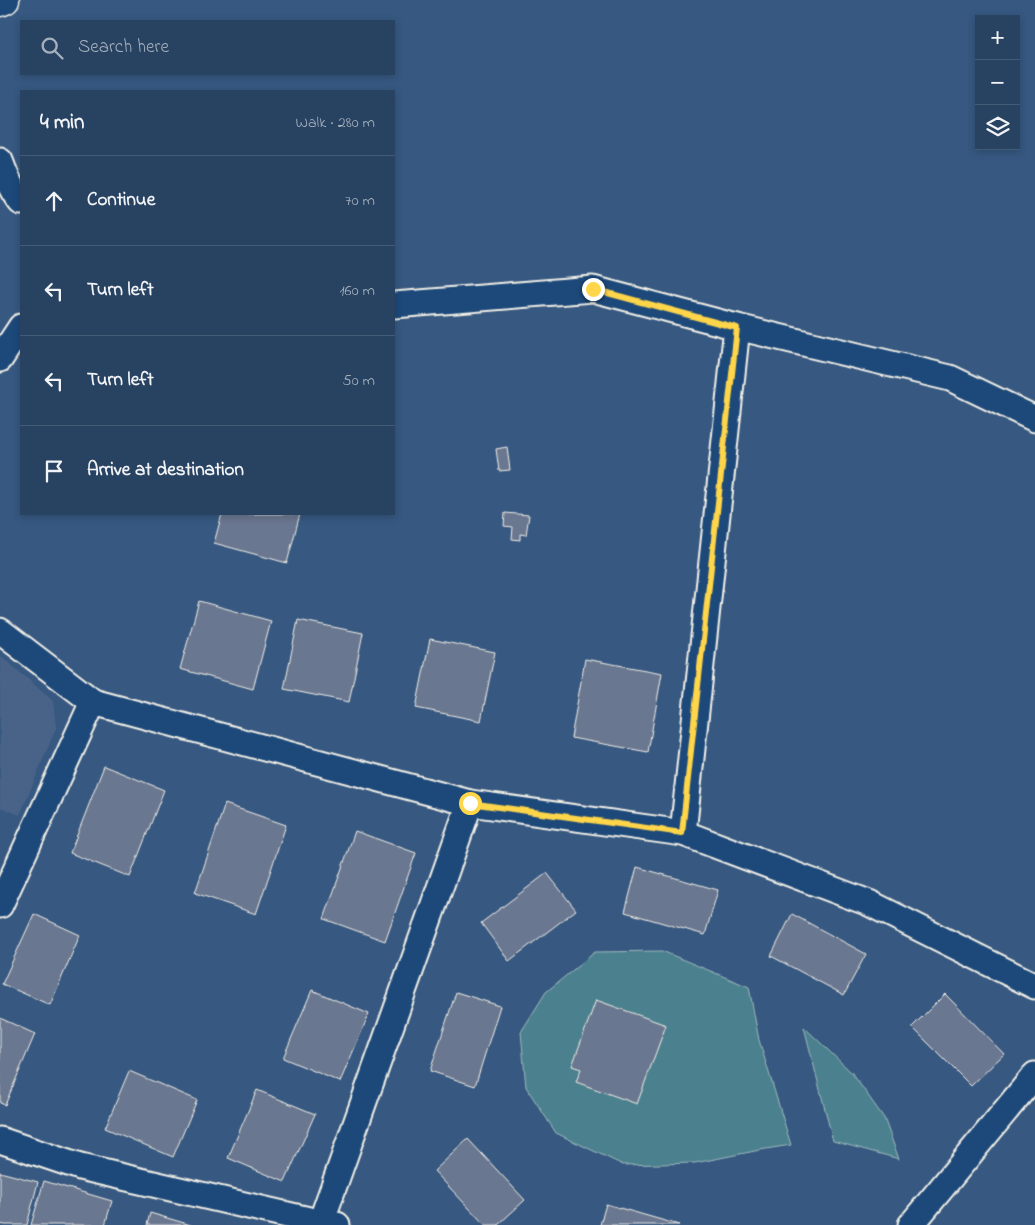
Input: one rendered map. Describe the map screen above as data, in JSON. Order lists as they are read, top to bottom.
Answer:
{
  "page": {
    "map_buttons": ["+", "−"],
    "search": "Search here",
    "heading": ["4 min", "Walk · 280 m"],
    "list": [
      ["Continue", "70 m"],
      ["Turn left", "160 m"],
      ["Turn left", "50 m"],
      "Arrive at destination"
    ]
  }
}
